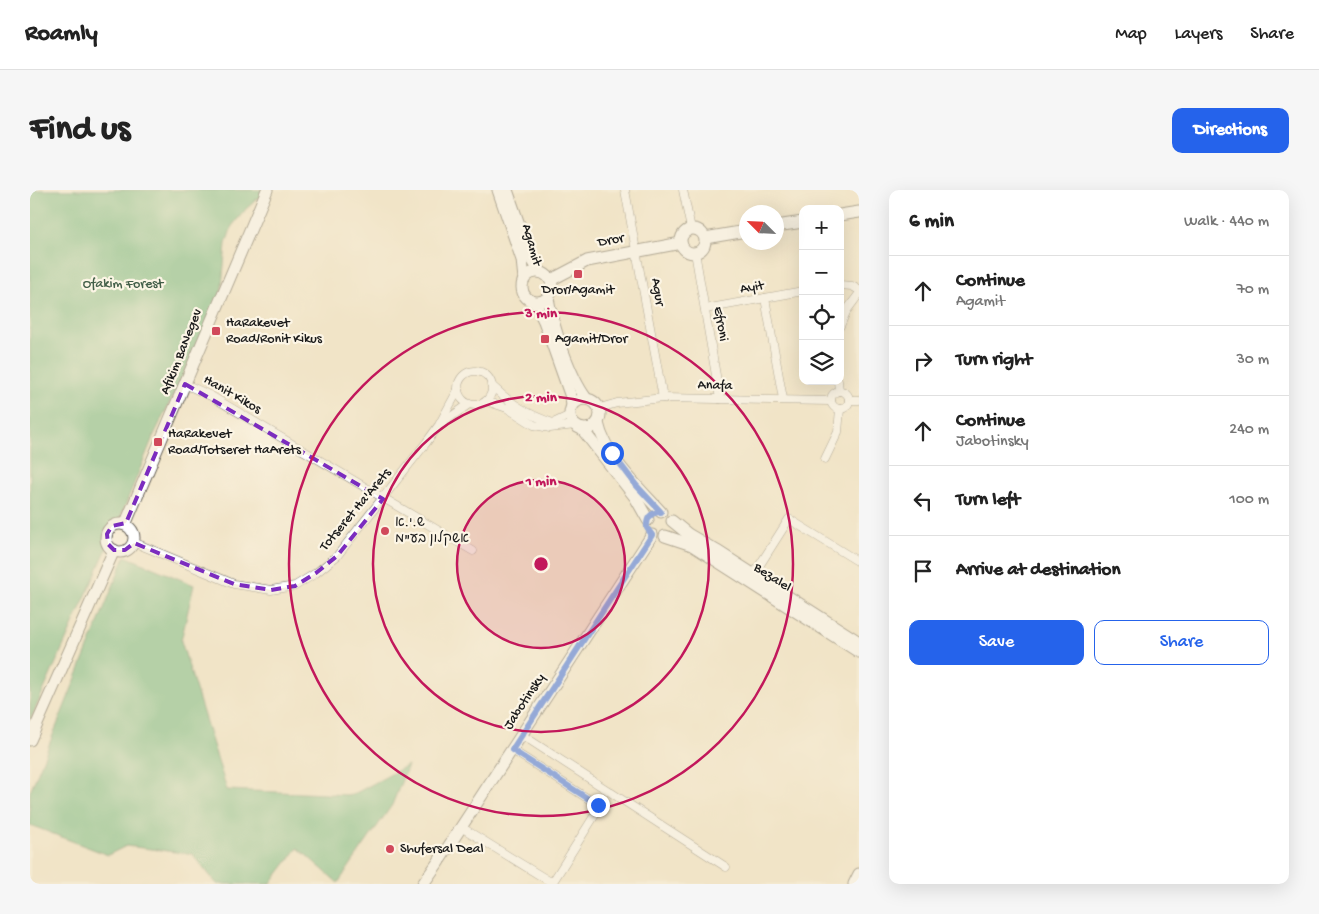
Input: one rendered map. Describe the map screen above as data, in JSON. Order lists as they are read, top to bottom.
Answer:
{
  "streets": {
    "street": [
      "Dror",
      "Agamit",
      "Ayit",
      "Agur",
      "Efroni",
      "Afikim BaNegev",
      "Anafa",
      "Hanit Kikos",
      "Totseret Ha'Arets",
      "Bezalel",
      "Jabotinsky"
    ]
  },
  "crossings": [
    ["Dror", "Agamit"],
    ["Dror", "Agur"],
    ["Dror", "Efroni"],
    ["Ayit", "Efroni"],
    ["Agur", "Anafa"],
    ["Efroni", "Anafa"],
    ["Afikim BaNegev", "Hanit Kikos"],
    ["Afikim BaNegev", "Totseret Ha'Arets"],
    ["Hanit Kikos", "Totseret Ha'Arets"],
    ["Bezalel", "Jabotinsky"]
  ],
  "parks": ["Ofakim Forest"],
  "places": {
    "transit": [
      "Dror/Agamit",
      "HaRakevet Road/Ronit Kikus",
      "Agamit/Dror",
      "HaRakevet Road/Totseret HaArets"
    ],
    "other": ["ש.י.א אשקלון בע\"מ", "Shufersal Deal"]
  },
  "north": "top left",
  "page": {
    "header": "Roamly",
    "nav": ["Map", "Layers", "Share"],
    "buttons": [
      "Directions",
      ["Save", "Share"]
    ],
    "title": "Find us",
    "heading": ["6 min", "Walk · 440 m"],
    "map_buttons": ["+", "−"],
    "list": [
      ["Continue", "Agamit", "70 m"],
      ["Turn right", "30 m"],
      ["Continue", "Jabotinsky", "240 m"],
      ["Turn left", "100 m"],
      "Arrive at destination"
    ]
  },
  "rings": ["3 min", "2 min", "1 min"]
}
